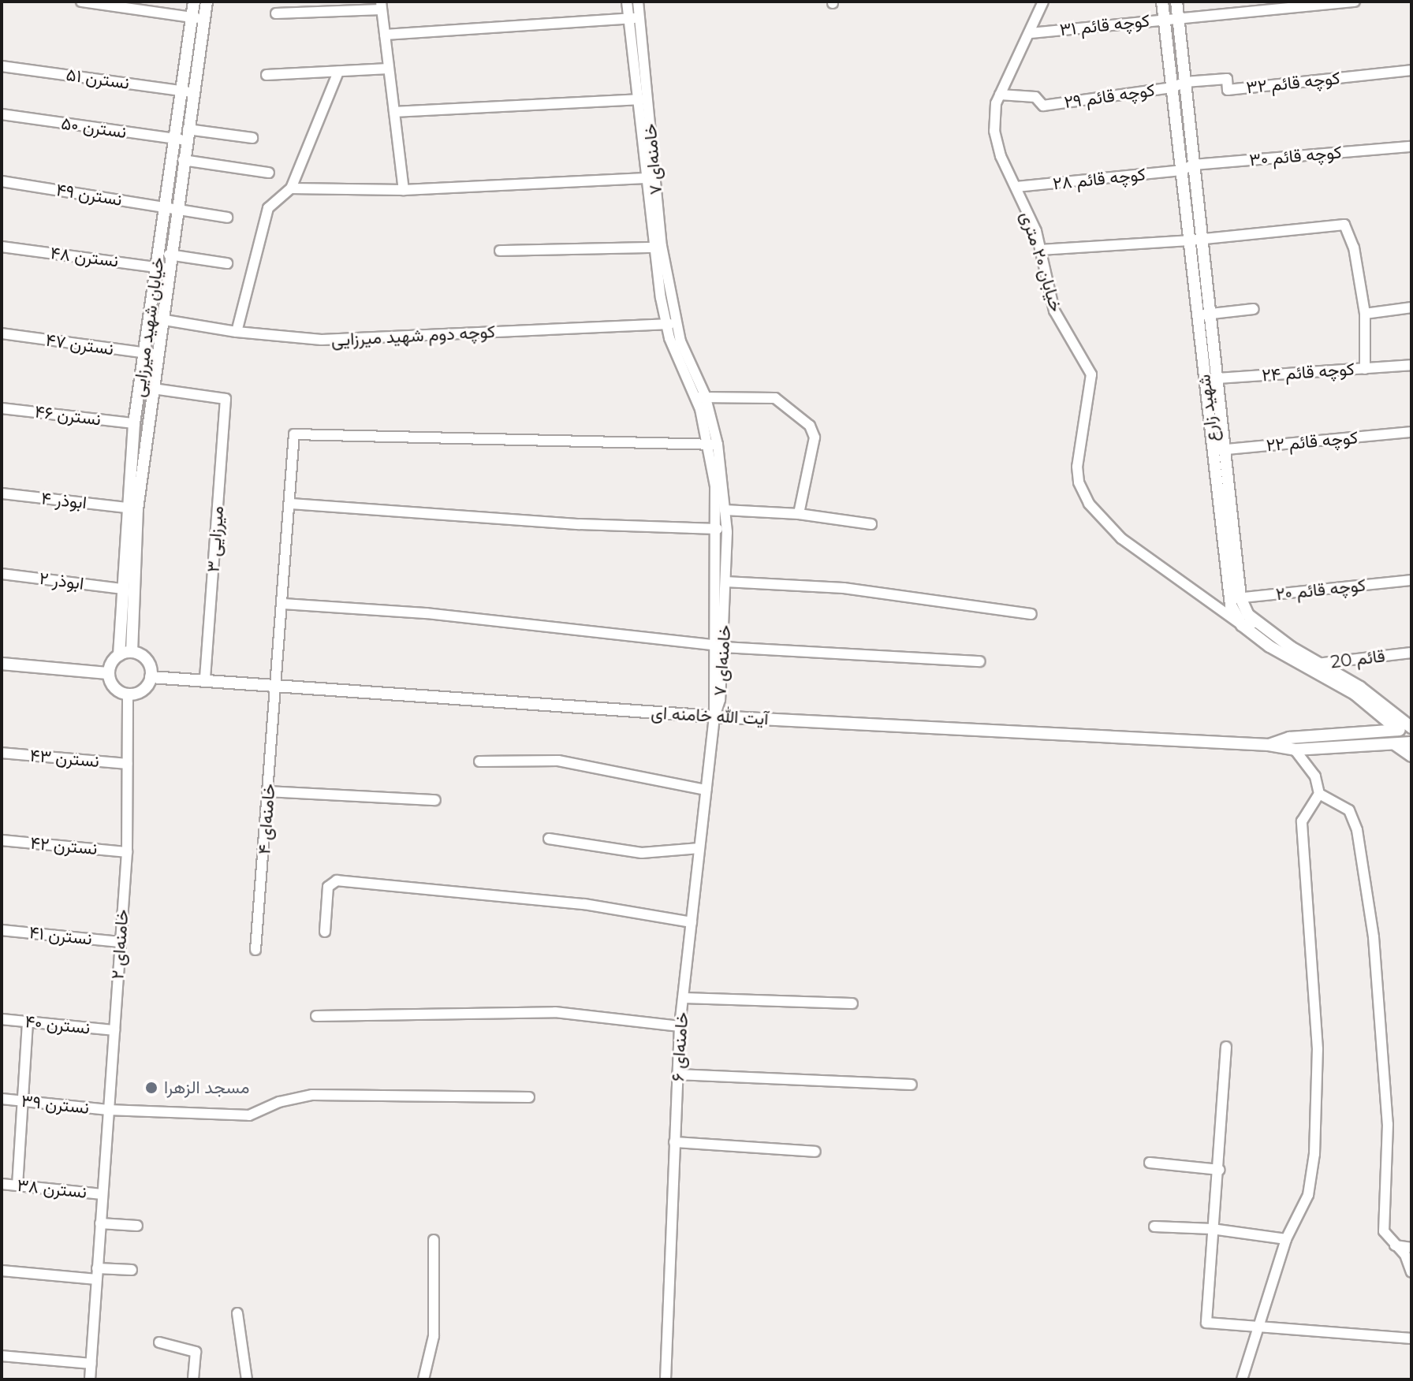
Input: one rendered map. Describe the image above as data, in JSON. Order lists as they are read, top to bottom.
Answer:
{
  "streets": {
    "street": [
      "۳۱ کوچه قائم",
      "نسترن ۵۱",
      "کوچه قائم ۳۲",
      "کوچه قائم ۲۹",
      "نسترن ۵۰",
      "کوچه قائم ۳۰",
      "خامنه‌ای ۷",
      "کوچه قائم ۲۸",
      "نسترن ۴۹",
      "نسترن ۴۸",
      "خیابان ۲۰ متری",
      "خیابان شهید میرزایی",
      "کوچه دوم شهید میرزایی",
      "نسترن ۴۷",
      "کوچه قائم ۲۴",
      "شهید زارع",
      "نسترن ۴۶",
      "کوچه قائم ۲۲",
      "ابوذر ۴",
      "میرزایی ۳",
      "ابوذر ۲",
      "کوچه قائم ۲۰",
      "قائم 20",
      "آیت الله خامنه ای",
      "نسترن ۴۳",
      "خامنه‌ای ۴",
      "نسترن ۴۲",
      "نسترن ۴۱",
      "خامنه‌ای ۲",
      "نسترن ۴۰",
      "خامنه‌ای ۶",
      "نسترن ۳۹",
      "نسترن ۳۸"
    ]
  },
  "crossings": [
    ["۳۱ کوچه قائم", "خیابان ۲۰ متری"],
    ["۳۱ کوچه قائم", "شهید زارع"],
    ["نسترن ۵۱", "خیابان شهید میرزایی"],
    ["کوچه قائم ۳۲", "کوچه قائم ۲۹"],
    ["کوچه قائم ۳۲", "شهید زارع"],
    ["کوچه قائم ۲۹", "خیابان ۲۰ متری"],
    ["کوچه قائم ۲۹", "شهید زارع"],
    ["نسترن ۵۰", "خیابان شهید میرزایی"],
    ["کوچه قائم ۳۰", "کوچه قائم ۲۸"],
    ["کوچه قائم ۳۰", "شهید زارع"],
    ["خامنه‌ای ۷", "کوچه دوم شهید میرزایی"],
    ["خامنه‌ای ۷", "آیت الله خامنه ای"],
    ["خامنه‌ای ۷", "خامنه‌ای ۴"],
    ["خامنه‌ای ۷", "خامنه‌ای ۶"],
    ["کوچه قائم ۲۸", "خیابان ۲۰ متری"],
    ["کوچه قائم ۲۸", "شهید زارع"],
    ["نسترن ۴۹", "خیابان شهید میرزایی"],
    ["نسترن ۴۸", "خیابان شهید میرزایی"],
    ["خیابان ۲۰ متری", "شهید زارع"],
    ["خیابان شهید میرزایی", "کوچه دوم شهید میرزایی"],
    ["خیابان شهید میرزایی", "نسترن ۴۷"],
    ["خیابان شهید میرزایی", "نسترن ۴۶"],
    ["خیابان شهید میرزایی", "ابوذر ۴"],
    ["خیابان شهید میرزایی", "میرزایی ۳"],
    ["خیابان شهید میرزایی", "ابوذر ۲"],
    ["خیابان شهید میرزایی", "آیت الله خامنه ای"],
    ["خیابان شهید میرزایی", "خامنه‌ای ۲"],
    ["کوچه قائم ۲۴", "شهید زارع"],
    ["شهید زارع", "کوچه قائم ۲۲"],
    ["شهید زارع", "کوچه قائم ۲۰"],
    ["شهید زارع", "قائم 20"],
    ["شهید زارع", "آیت الله خامنه ای"],
    ["میرزایی ۳", "آیت الله خامنه ای"],
    ["آیت الله خامنه ای", "خامنه‌ای ۴"],
    ["آیت الله خامنه ای", "خامنه‌ای ۲"],
    ["آیت الله خامنه ای", "خامنه‌ای ۶"],
    ["نسترن ۴۳", "خامنه‌ای ۲"],
    ["نسترن ۴۲", "خامنه‌ای ۲"],
    ["نسترن ۴۱", "خامنه‌ای ۲"],
    ["خامنه‌ای ۲", "نسترن ۴۰"],
    ["خامنه‌ای ۲", "نسترن ۳۹"],
    ["خامنه‌ای ۲", "نسترن ۳۸"]
  ],
  "places": ["مسجد الزهرا"]
}
